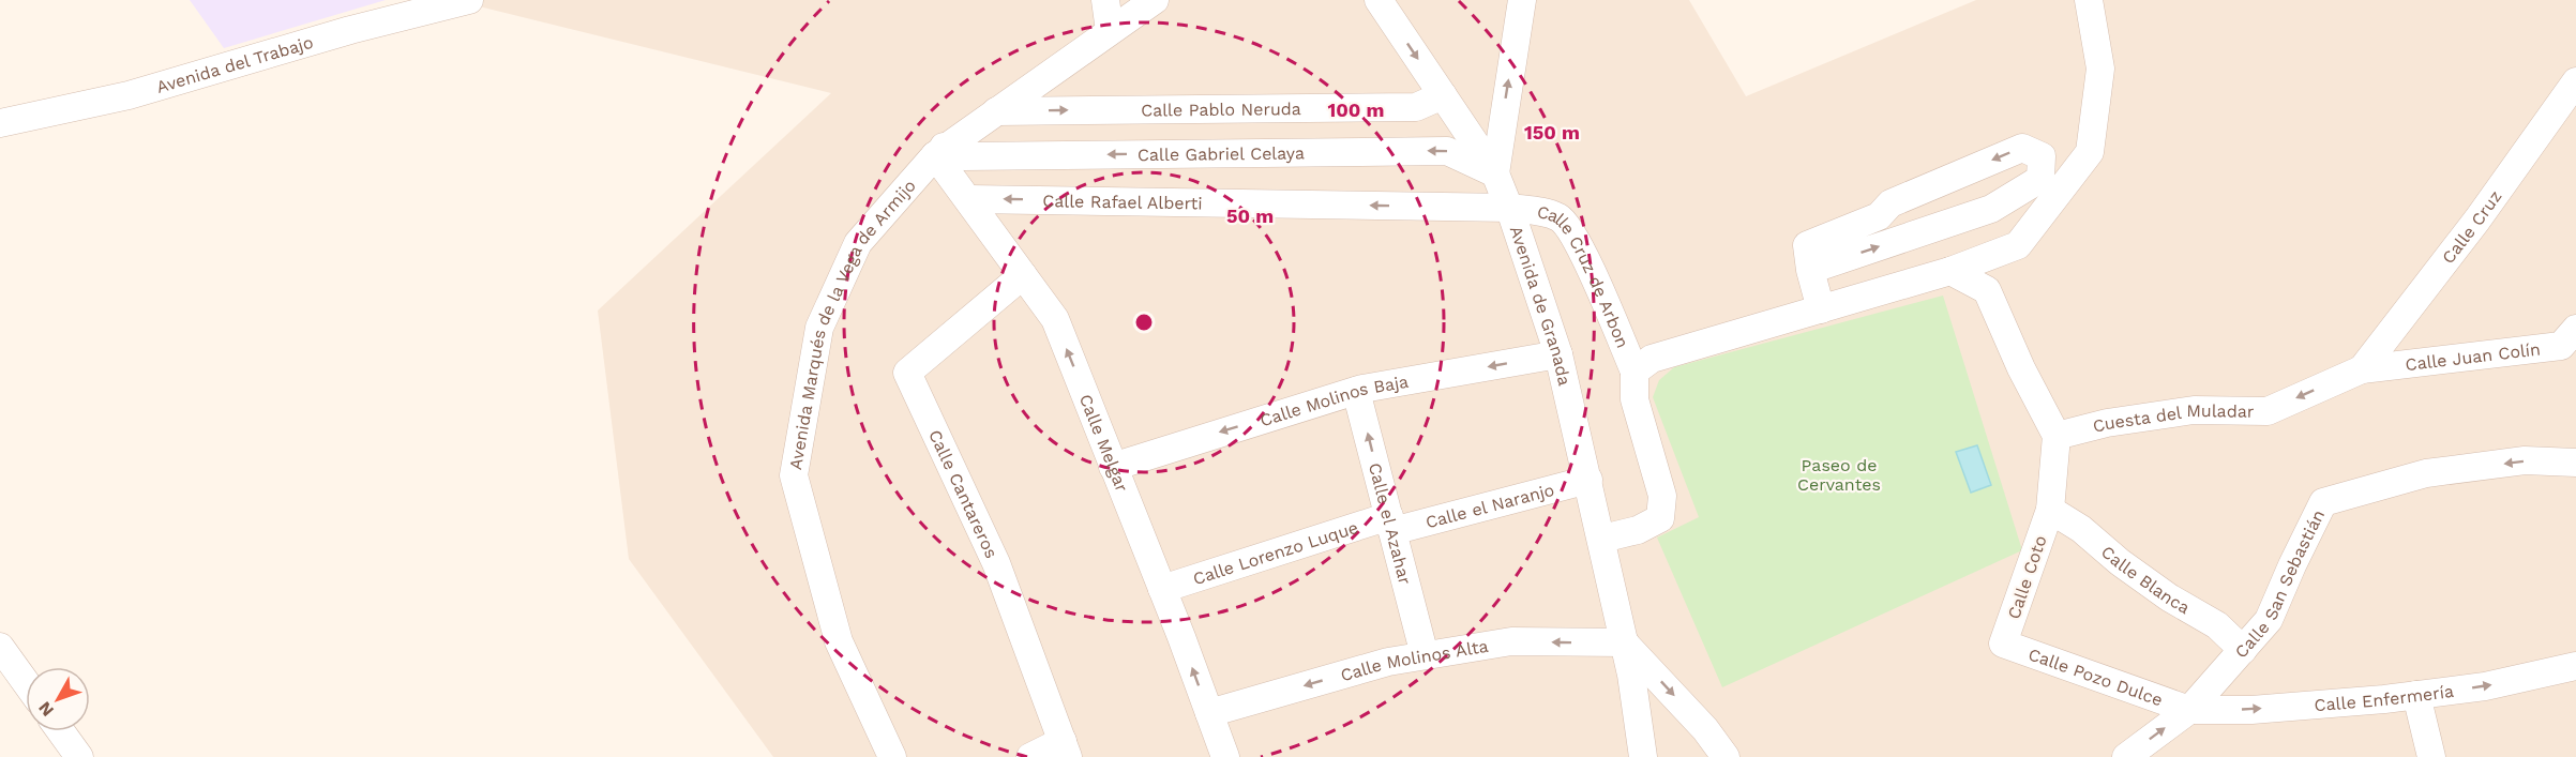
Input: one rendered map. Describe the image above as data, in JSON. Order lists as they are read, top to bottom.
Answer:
{
  "streets": {
    "street": [
      "Avenida del Trabajo",
      "Calle Pablo Neruda",
      "Calle Gabriel Celaya",
      "Calle Rafael Alberti",
      "Calle Cruz",
      "Calle Cruz de Arbon",
      "Avenida de Granada",
      "Avenida Marqués de la Vega de Armijo",
      "Calle Juan Colín",
      "Calle Molinos Baja",
      "Cuesta del Muladar",
      "Calle Melgar",
      "Calle Cantareros",
      "Calle el Naranjo",
      "Calle el Azahar",
      "Calle Lorenzo Luque",
      "Calle Coto",
      "Calle Blanca",
      "Calle San Sebastián",
      "Calle Molinos Alta",
      "Calle Pozo Dulce",
      "Calle Enfermería"
    ]
  },
  "crossings": [
    ["Calle Pablo Neruda", "Avenida de Granada"],
    ["Calle Pablo Neruda", "Avenida Marqués de la Vega de Armijo"],
    ["Calle Gabriel Celaya", "Avenida de Granada"],
    ["Calle Gabriel Celaya", "Avenida Marqués de la Vega de Armijo"],
    ["Calle Gabriel Celaya", "Calle Melgar"],
    ["Calle Rafael Alberti", "Calle Cruz de Arbon"],
    ["Calle Rafael Alberti", "Avenida de Granada"],
    ["Calle Rafael Alberti", "Calle Melgar"],
    ["Calle Cruz", "Calle Juan Colín"],
    ["Calle Cruz", "Cuesta del Muladar"],
    ["Calle Cruz de Arbon", "Avenida de Granada"],
    ["Avenida de Granada", "Calle Molinos Baja"],
    ["Avenida de Granada", "Calle el Naranjo"],
    ["Avenida de Granada", "Calle Molinos Alta"],
    ["Avenida Marqués de la Vega de Armijo", "Calle Melgar"],
    ["Calle Juan Colín", "Cuesta del Muladar"],
    ["Calle Molinos Baja", "Calle Melgar"],
    ["Calle Molinos Baja", "Calle el Azahar"],
    ["Calle Melgar", "Calle Cantareros"],
    ["Calle Melgar", "Calle Lorenzo Luque"],
    ["Calle Melgar", "Calle Molinos Alta"],
    ["Calle el Naranjo", "Calle el Azahar"],
    ["Calle el Naranjo", "Calle Lorenzo Luque"],
    ["Calle el Azahar", "Calle Lorenzo Luque"],
    ["Calle el Azahar", "Calle Molinos Alta"],
    ["Calle Coto", "Calle Blanca"],
    ["Calle Coto", "Calle Pozo Dulce"],
    ["Calle Blanca", "Calle San Sebastián"],
    ["Calle San Sebastián", "Calle Pozo Dulce"],
    ["Calle San Sebastián", "Calle Enfermería"],
    ["Calle Pozo Dulce", "Calle Enfermería"]
  ],
  "one_way": [
    "Calle Pablo Neruda",
    "Calle Gabriel Celaya",
    "Calle Rafael Alberti",
    "Calle Molinos Baja",
    "Cuesta del Muladar",
    "Calle Melgar",
    "Calle el Azahar",
    "Calle Molinos Alta",
    "Calle Enfermería"
  ],
  "parks": ["Paseo de Cervantes"],
  "north": "bottom left",
  "rings": ["100 m", "150 m", "50 m"]
}
